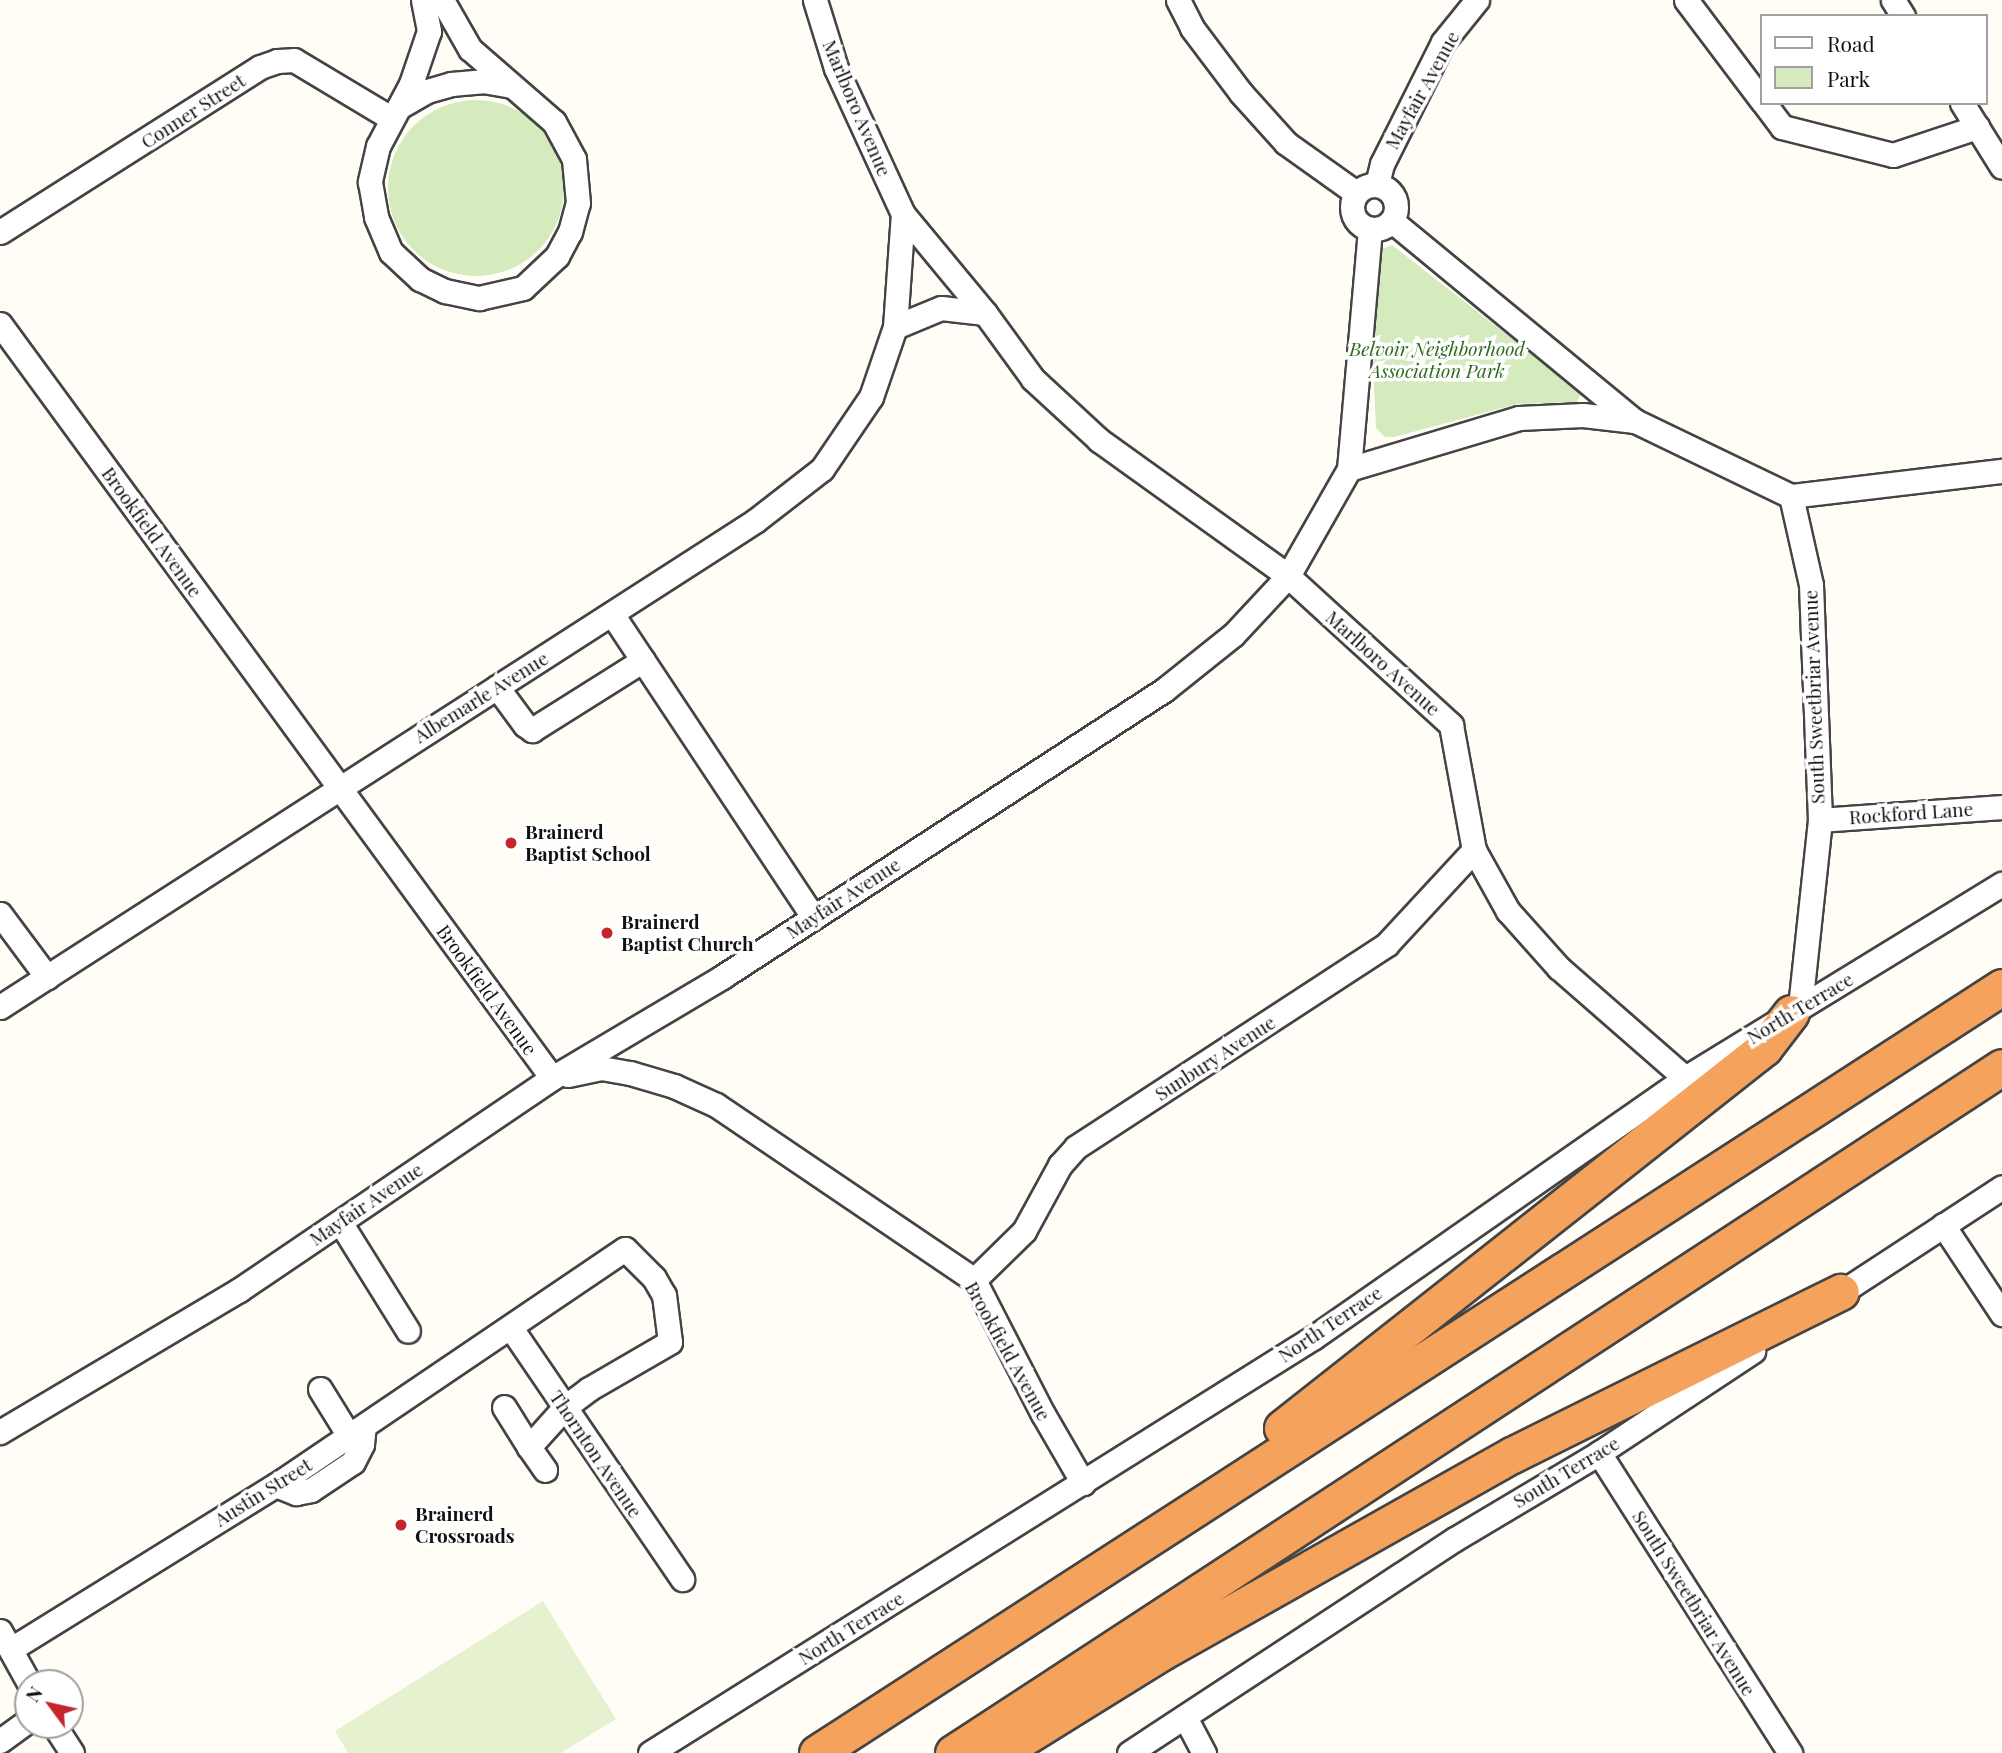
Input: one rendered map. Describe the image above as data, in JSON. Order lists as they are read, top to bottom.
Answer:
{
  "streets": {
    "street": [
      "Mayfair Avenue",
      "Marlboro Avenue",
      "Conner Street",
      "Brookfield Avenue",
      "Albemarle Avenue",
      "South Sweetbriar Avenue",
      "Rockford Lane",
      "North Terrace",
      "Sunbury Avenue",
      "Thornton Avenue",
      "South Terrace",
      "Austin Street"
    ]
  },
  "crossings": [
    ["Mayfair Avenue", "Marlboro Avenue"],
    ["Mayfair Avenue", "Brookfield Avenue"],
    ["Marlboro Avenue", "Albemarle Avenue"],
    ["Marlboro Avenue", "North Terrace"],
    ["Marlboro Avenue", "Sunbury Avenue"],
    ["Brookfield Avenue", "Albemarle Avenue"],
    ["Brookfield Avenue", "North Terrace"],
    ["Brookfield Avenue", "Sunbury Avenue"],
    ["South Sweetbriar Avenue", "Rockford Lane"],
    ["South Sweetbriar Avenue", "North Terrace"],
    ["South Sweetbriar Avenue", "South Terrace"],
    ["Thornton Avenue", "Austin Street"]
  ],
  "parks": ["Belvoir Neighborhood Association Park"],
  "places": ["Brainerd Baptist School", "Brainerd Baptist Church", "Brainerd Crossroads"],
  "legend": ["Road", "Park"],
  "north": "top left"
}
